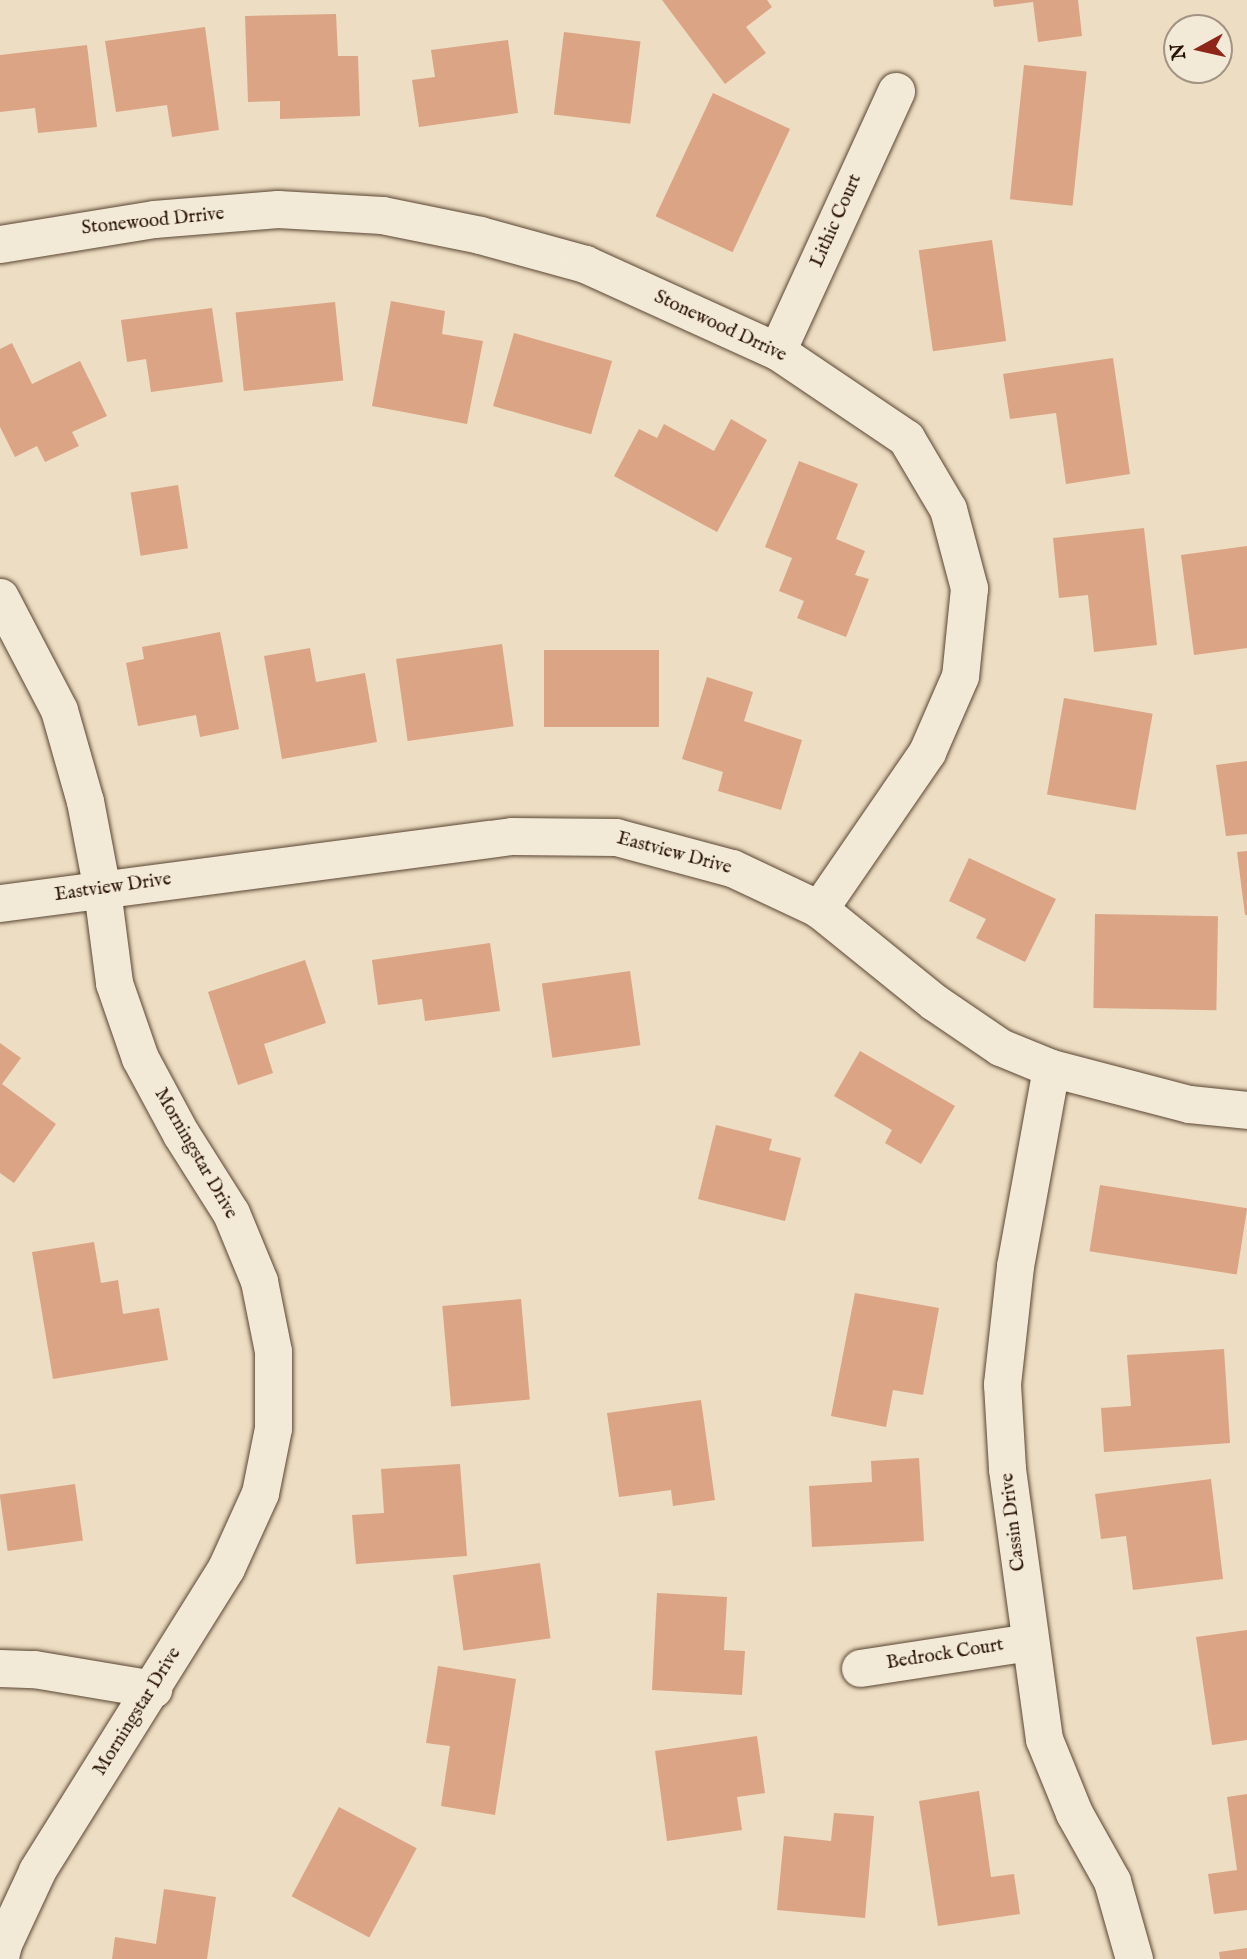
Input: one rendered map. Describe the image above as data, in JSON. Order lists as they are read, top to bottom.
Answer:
{
  "streets": {
    "street": [
      "Lithic Court",
      "Stonewood Drrive",
      "Eastview Drive",
      "Morningstar Drive",
      "Cassin Drive",
      "Bedrock Court"
    ]
  },
  "crossings": [
    ["Lithic Court", "Stonewood Drrive"],
    ["Stonewood Drrive", "Eastview Drive"],
    ["Eastview Drive", "Morningstar Drive"],
    ["Eastview Drive", "Cassin Drive"],
    ["Cassin Drive", "Bedrock Court"]
  ],
  "north": "left"
}
